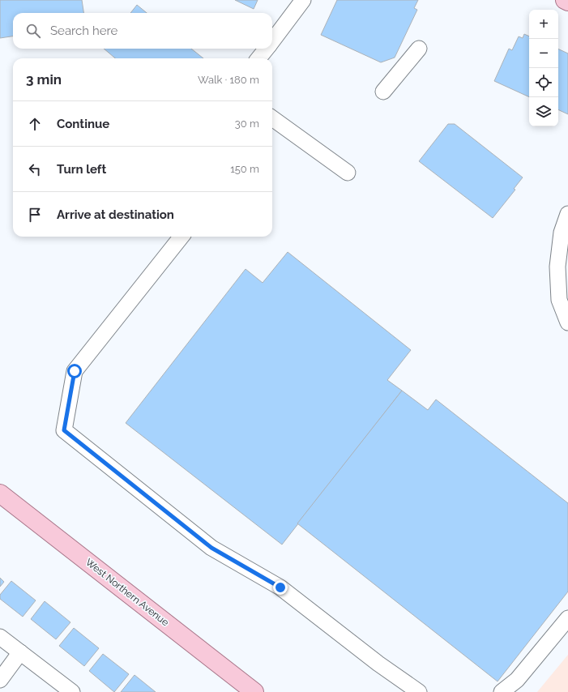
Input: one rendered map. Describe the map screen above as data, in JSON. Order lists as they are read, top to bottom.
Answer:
{
  "streets": {
    "main road": ["West Northern Avenue"]
  },
  "page": {
    "map_buttons": ["+", "−"],
    "search": "Search here",
    "heading": ["3 min", "Walk · 180 m"],
    "list": [
      ["Continue", "30 m"],
      ["Turn left", "150 m"],
      "Arrive at destination"
    ]
  }
}
